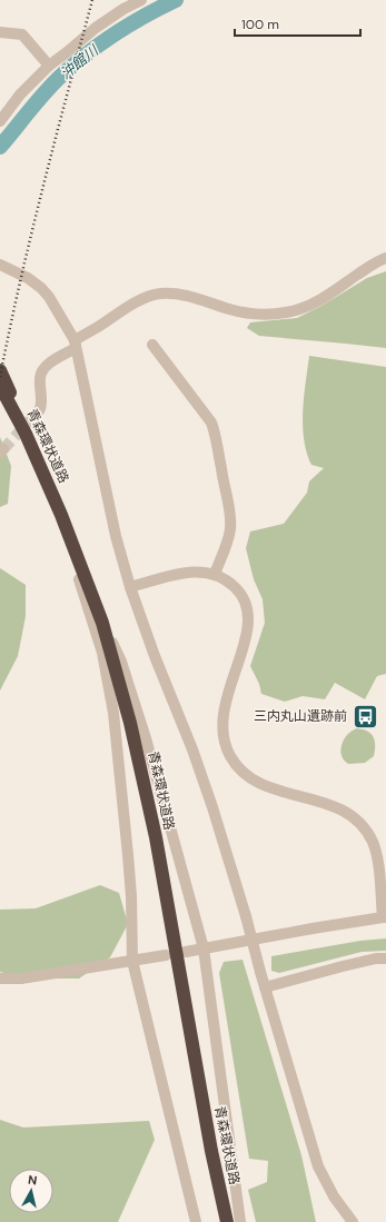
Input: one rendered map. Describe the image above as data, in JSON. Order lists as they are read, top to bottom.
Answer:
{
  "streets": {
    "highway": ["青森環状道路"]
  },
  "water": ["沖館川"],
  "places": {
    "bus stop": ["三内丸山遺跡前"]
  },
  "scale_bar": "100 m",
  "north": "top"
}
